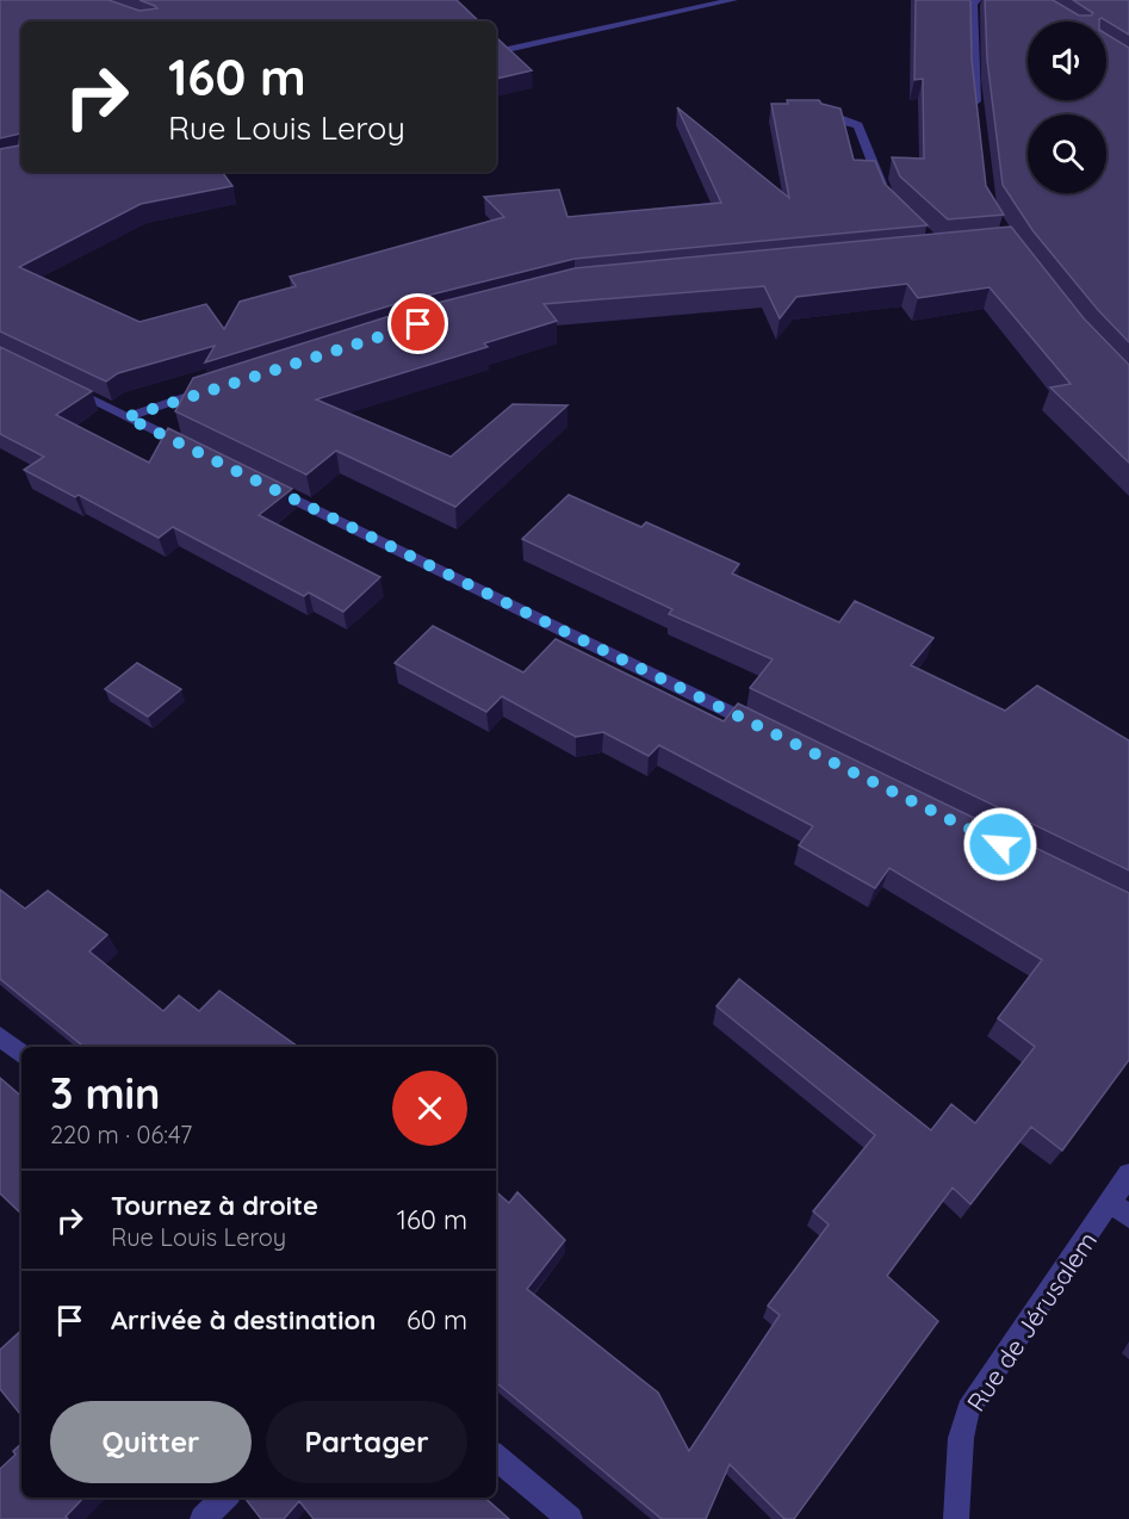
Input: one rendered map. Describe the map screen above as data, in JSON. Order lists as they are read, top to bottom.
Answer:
{
  "streets": {
    "street": ["Rue de Jérusalem"]
  },
  "page": {
    "turn": ["160 m", "Rue Louis Leroy"],
    "heading": ["3 min", "220 m · 06:47"],
    "list": [
      {
        "name": "Tournez à droite",
        "note": "Rue Louis Leroy",
        "value": "160 m"
      },
      {
        "name": "Arrivée à destination",
        "value": "60 m"
      }
    ],
    "buttons": ["Quitter", "Partager"]
  }
}
